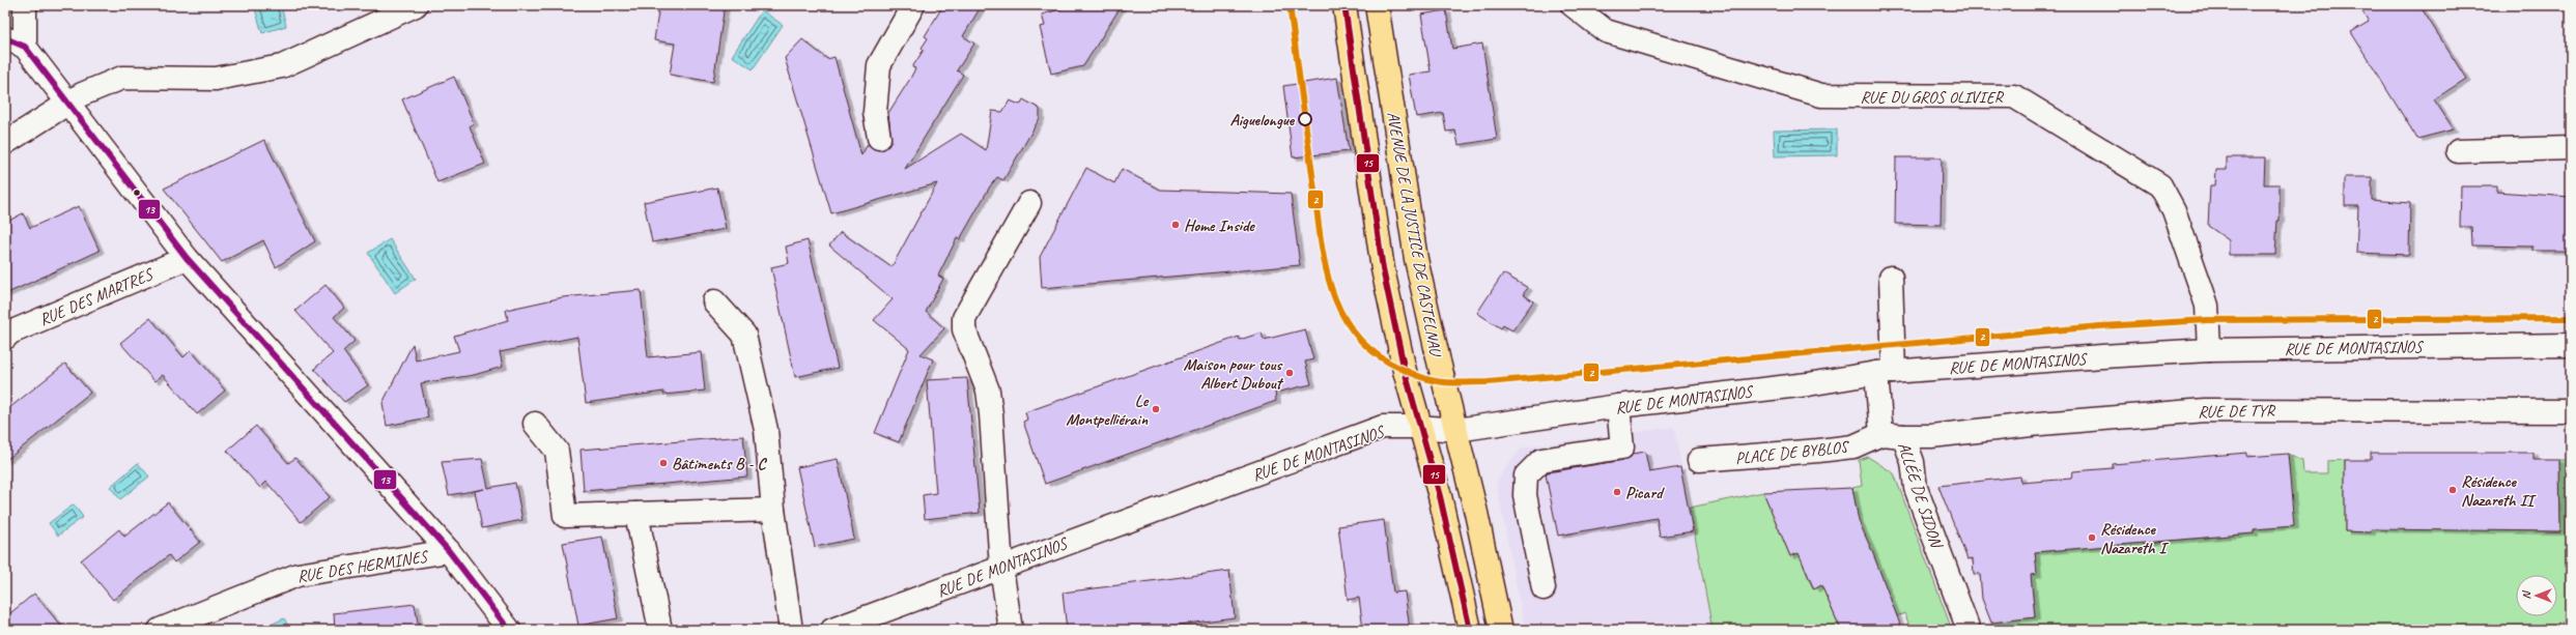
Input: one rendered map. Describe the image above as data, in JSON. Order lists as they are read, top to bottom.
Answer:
{
  "streets": {
    "main road": ["AVENUE DE LA JUSTICE DE CASTELNAU"],
    "street": [
      "RUE DU GROS OLIVIER",
      "RUE DES MARTRES",
      "RUE DE MONTASINOS",
      "RUE DE TYR",
      "PLACE DE BYBLOS",
      "ALLÉE DE SIDON",
      "RUE DES HERMINES"
    ]
  },
  "crossings": [
    ["RUE DU GROS OLIVIER", "RUE DE MONTASINOS"],
    ["AVENUE DE LA JUSTICE DE CASTELNAU", "RUE DE MONTASINOS"],
    ["RUE DE MONTASINOS", "ALLÉE DE SIDON"],
    ["RUE DE TYR", "ALLÉE DE SIDON"],
    ["PLACE DE BYBLOS", "ALLÉE DE SIDON"]
  ],
  "places": [
    "Aiguelongue",
    "Home Inside",
    "Maison pour tous Albert Dubout",
    "Le Montpelliérain",
    "Bâtiments B - C",
    "Résidence Nazareth II",
    "Picard",
    "Résidence Nazareth I"
  ],
  "lines": ["transit line 2", "transit line 15", "transit line 13"],
  "north": "left"
}
